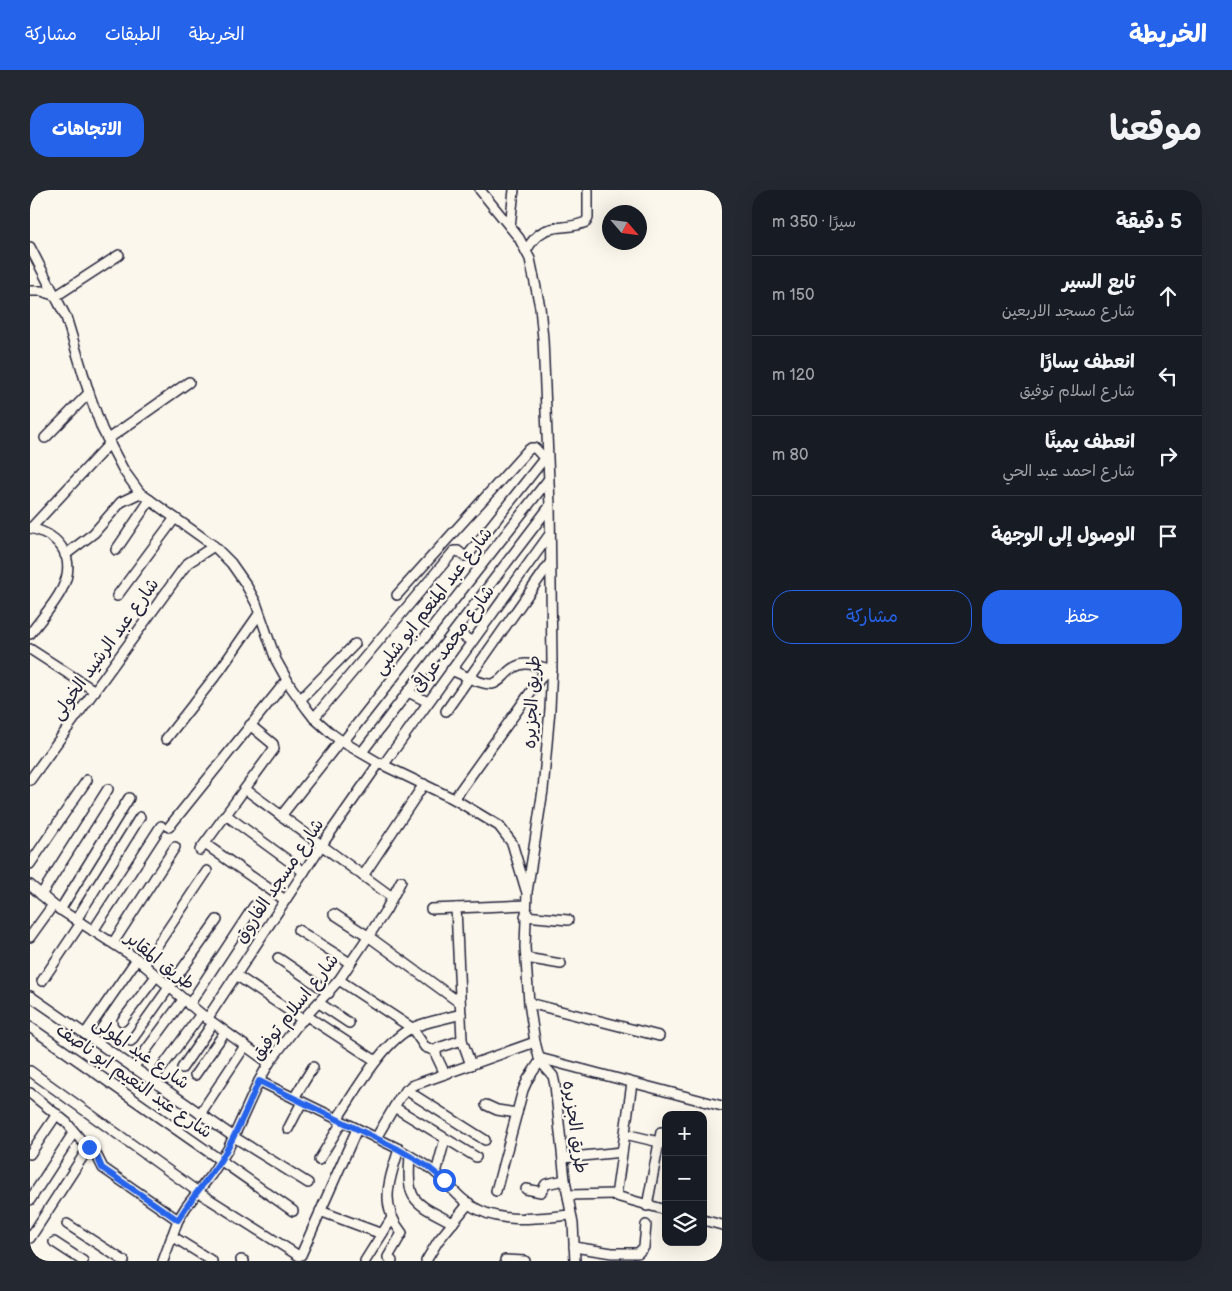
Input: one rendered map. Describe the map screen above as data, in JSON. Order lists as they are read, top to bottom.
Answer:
{
  "streets": {
    "street": [
      "شارع عبد المنعم ابو شلبى",
      "شارع محمد عراقى",
      "شارع عبد الرشيد الخولى",
      "طريق الجزيره",
      "شارع مسجد الفاروق",
      "طريق المقابر",
      "شارع اسلام توفيق",
      "شارع عبد المولى",
      "شارع عبد النعيم ابو ناصف"
    ]
  },
  "crossings": [
    ["شارع عبد المنعم ابو شلبى", "طريق الجزيره"],
    ["شارع محمد عراقى", "طريق الجزيره"],
    ["شارع محمد عراقى", "شارع مسجد الفاروق"],
    ["شارع مسجد الفاروق", "طريق المقابر"],
    ["طريق المقابر", "شارع اسلام توفيق"],
    ["شارع اسلام توفيق", "شارع عبد المولى"],
    ["شارع اسلام توفيق", "شارع عبد النعيم ابو ناصف"]
  ],
  "north": "bottom right",
  "page": {
    "header": "الخريطة",
    "nav": ["الخريطة", "الطبقات", "مشاركة"],
    "title": "موقعنا",
    "buttons": [
      "الاتجاهات",
      ["حفظ", "مشاركة"]
    ],
    "heading": ["5 دقيقة", "سيرًا · 350 m"],
    "list": [
      ["تابع السير", "شارع مسجد الاربعين", "150 m"],
      ["انعطف يسارًا", "شارع اسلام توفيق", "120 m"],
      ["انعطف يمينًا", "شارع احمد عبد الحي", "80 m"],
      "الوصول إلى الوجهة"
    ],
    "map_buttons": ["+", "−"]
  }
}
